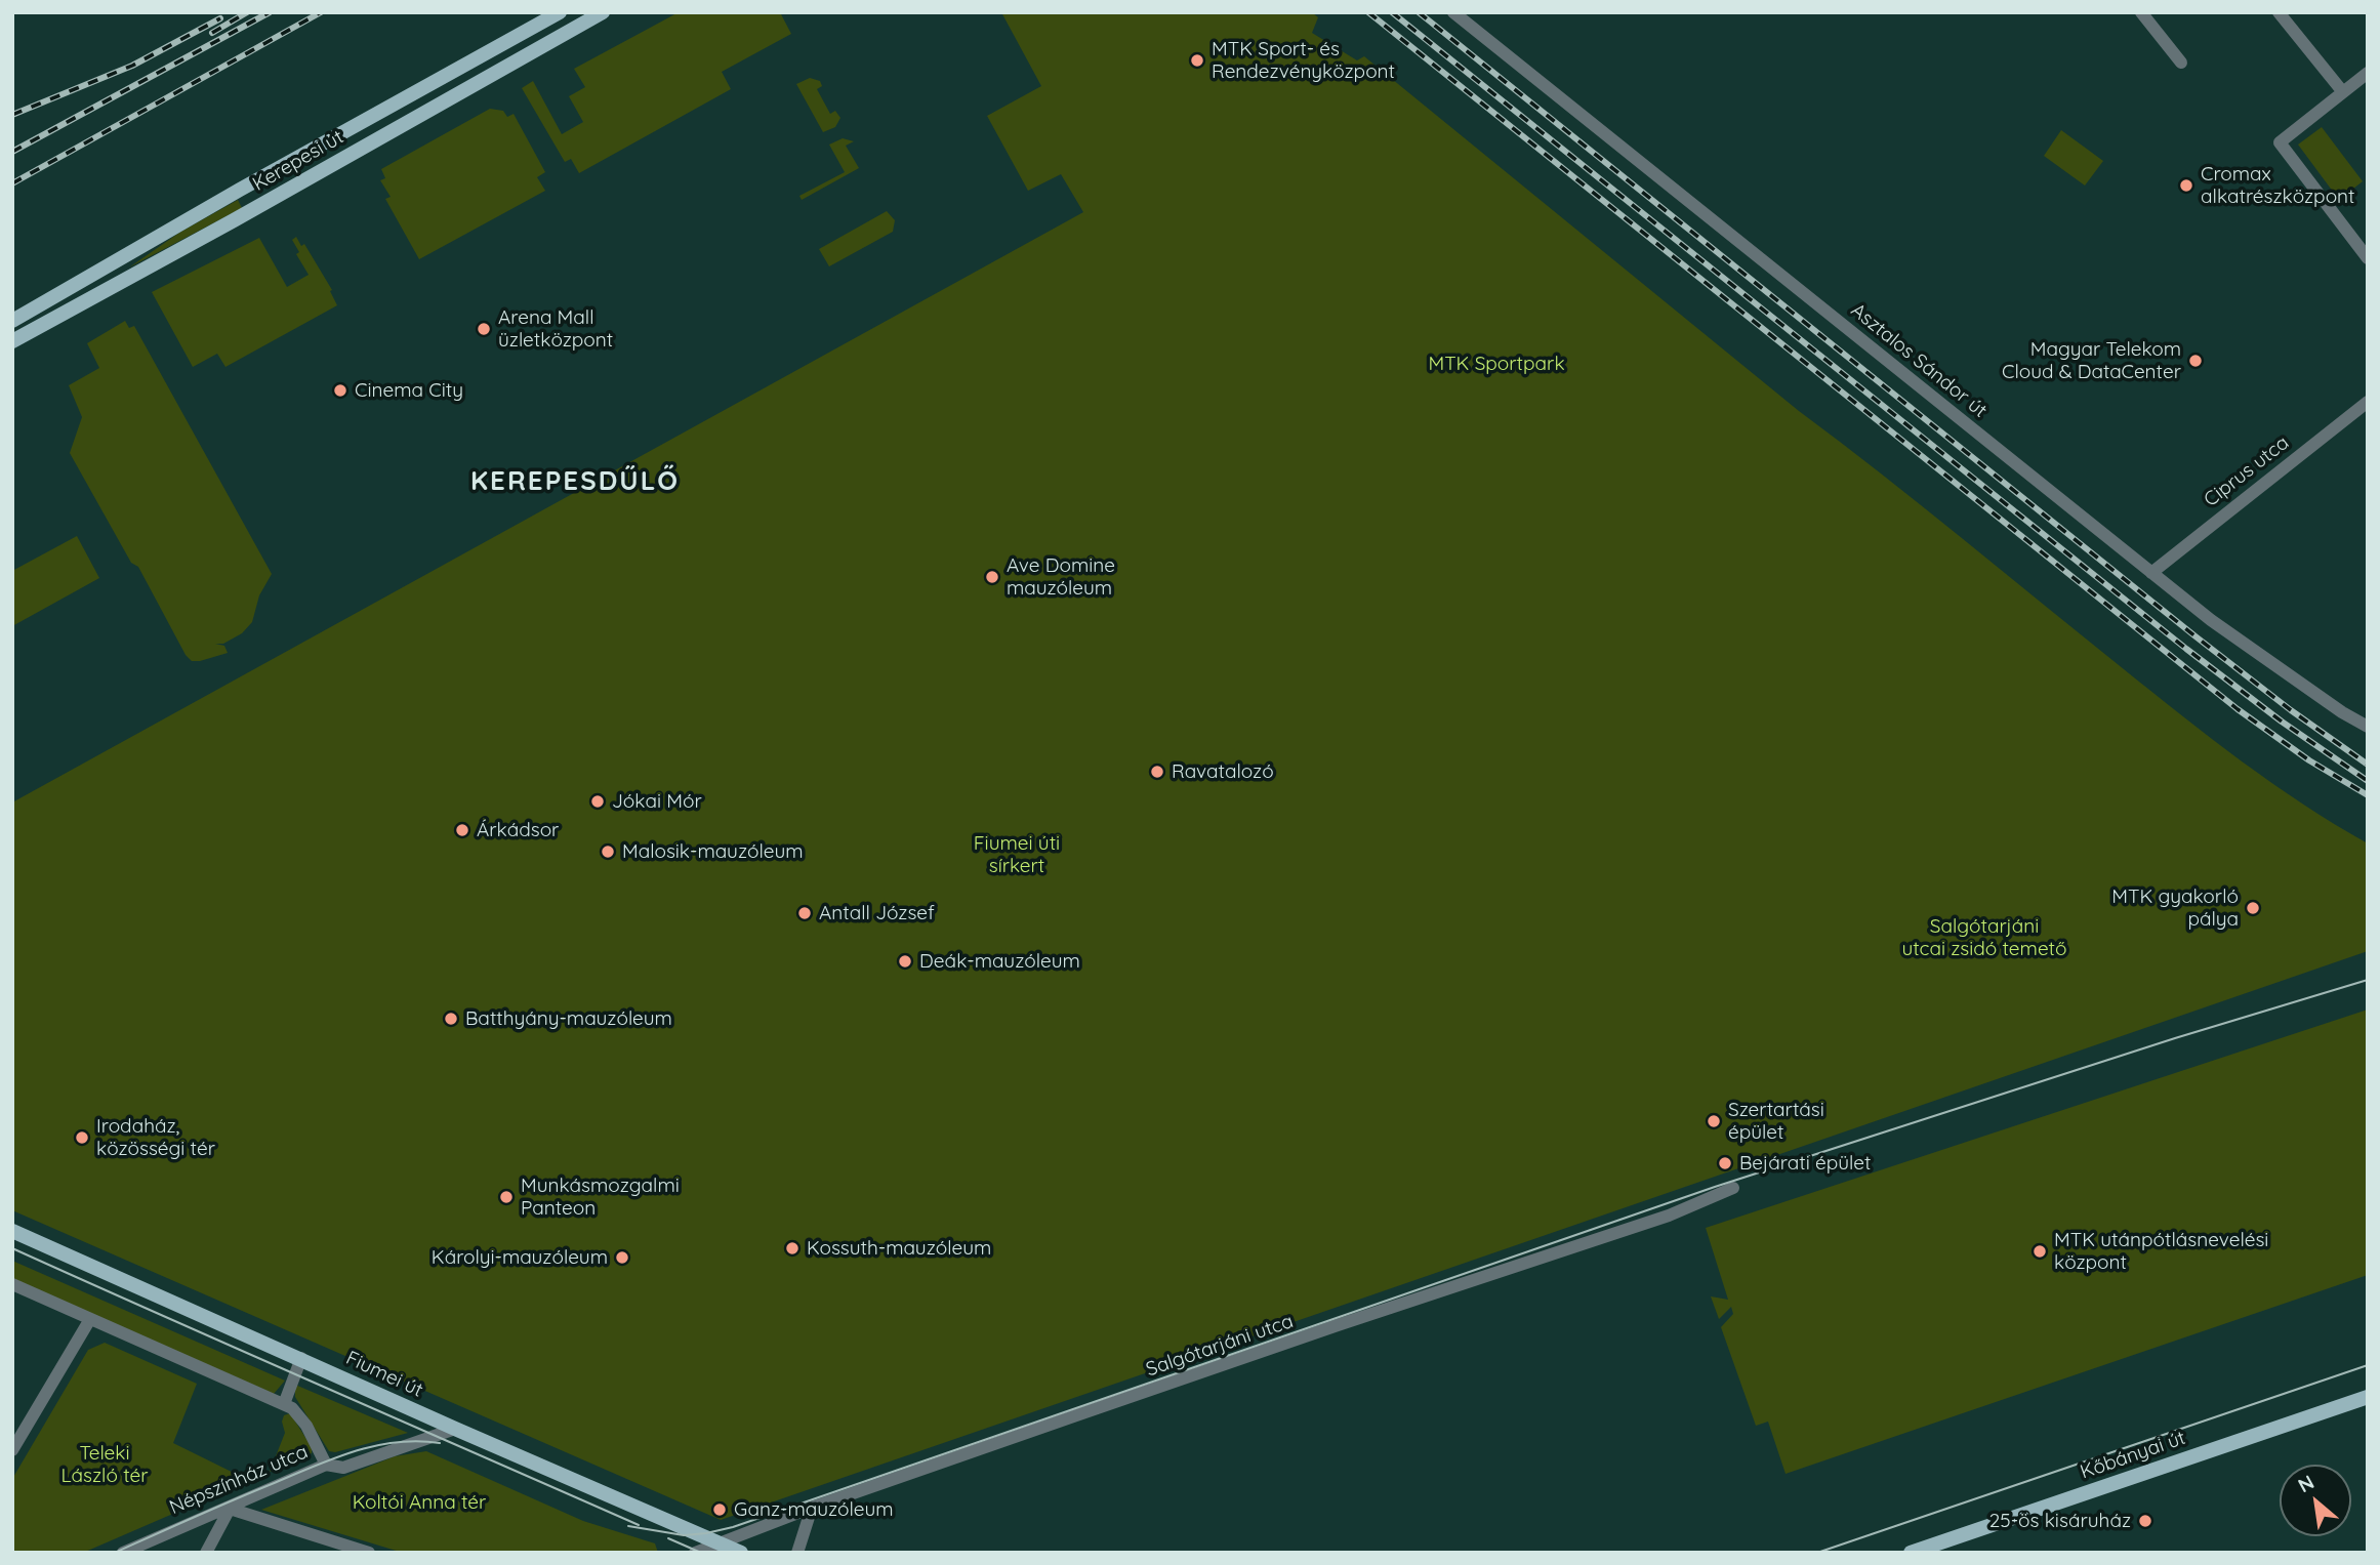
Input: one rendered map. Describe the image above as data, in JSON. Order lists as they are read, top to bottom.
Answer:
{
  "streets": {
    "main road": ["Kerepesi út", "Fiumei út", "Kőbányai út"],
    "street": [
      "Asztalos Sándor út",
      "Ciprus utca",
      "Salgótarjáni utca",
      "Népszínház utca"
    ]
  },
  "crossings": [
    ["Asztalos Sándor út", "Ciprus utca"],
    ["Salgótarjáni utca", "Fiumei út"],
    ["Fiumei út", "Népszínház utca"]
  ],
  "districts": ["KEREPESDŰLŐ"],
  "parks": [
    "MTK Sportpark",
    "Fiumei úti sírkert",
    "Salgótarjáni utcai zsidó temető",
    "Teleki László tér",
    "Koltói Anna tér"
  ],
  "places": [
    "MTK Sport- és Rendezvényközpont",
    "Cromax alkatrészközpont",
    "Arena Mall üzletközpont",
    "Magyar Telekom Cloud & DataCenter",
    "Cinema City",
    "Ave Domine mauzóleum",
    "Ravatalozó",
    "Jókai Mór",
    "Árkádsor",
    "Malosik-mauzóleum",
    "MTK gyakorló pálya",
    "Antall József",
    "Deák-mauzóleum",
    "Batthyány-mauzóleum",
    "Szertartási épület",
    "Irodaház, közösségi tér",
    "Bejárati épület",
    "Munkásmozgalmi Panteon",
    "Kossuth-mauzóleum",
    "MTK utánpótlásnevelési központ",
    "Károlyi-mauzóleum",
    "Ganz-mauzóleum",
    "25-ös kisáruház"
  ],
  "north": "top left"
}
